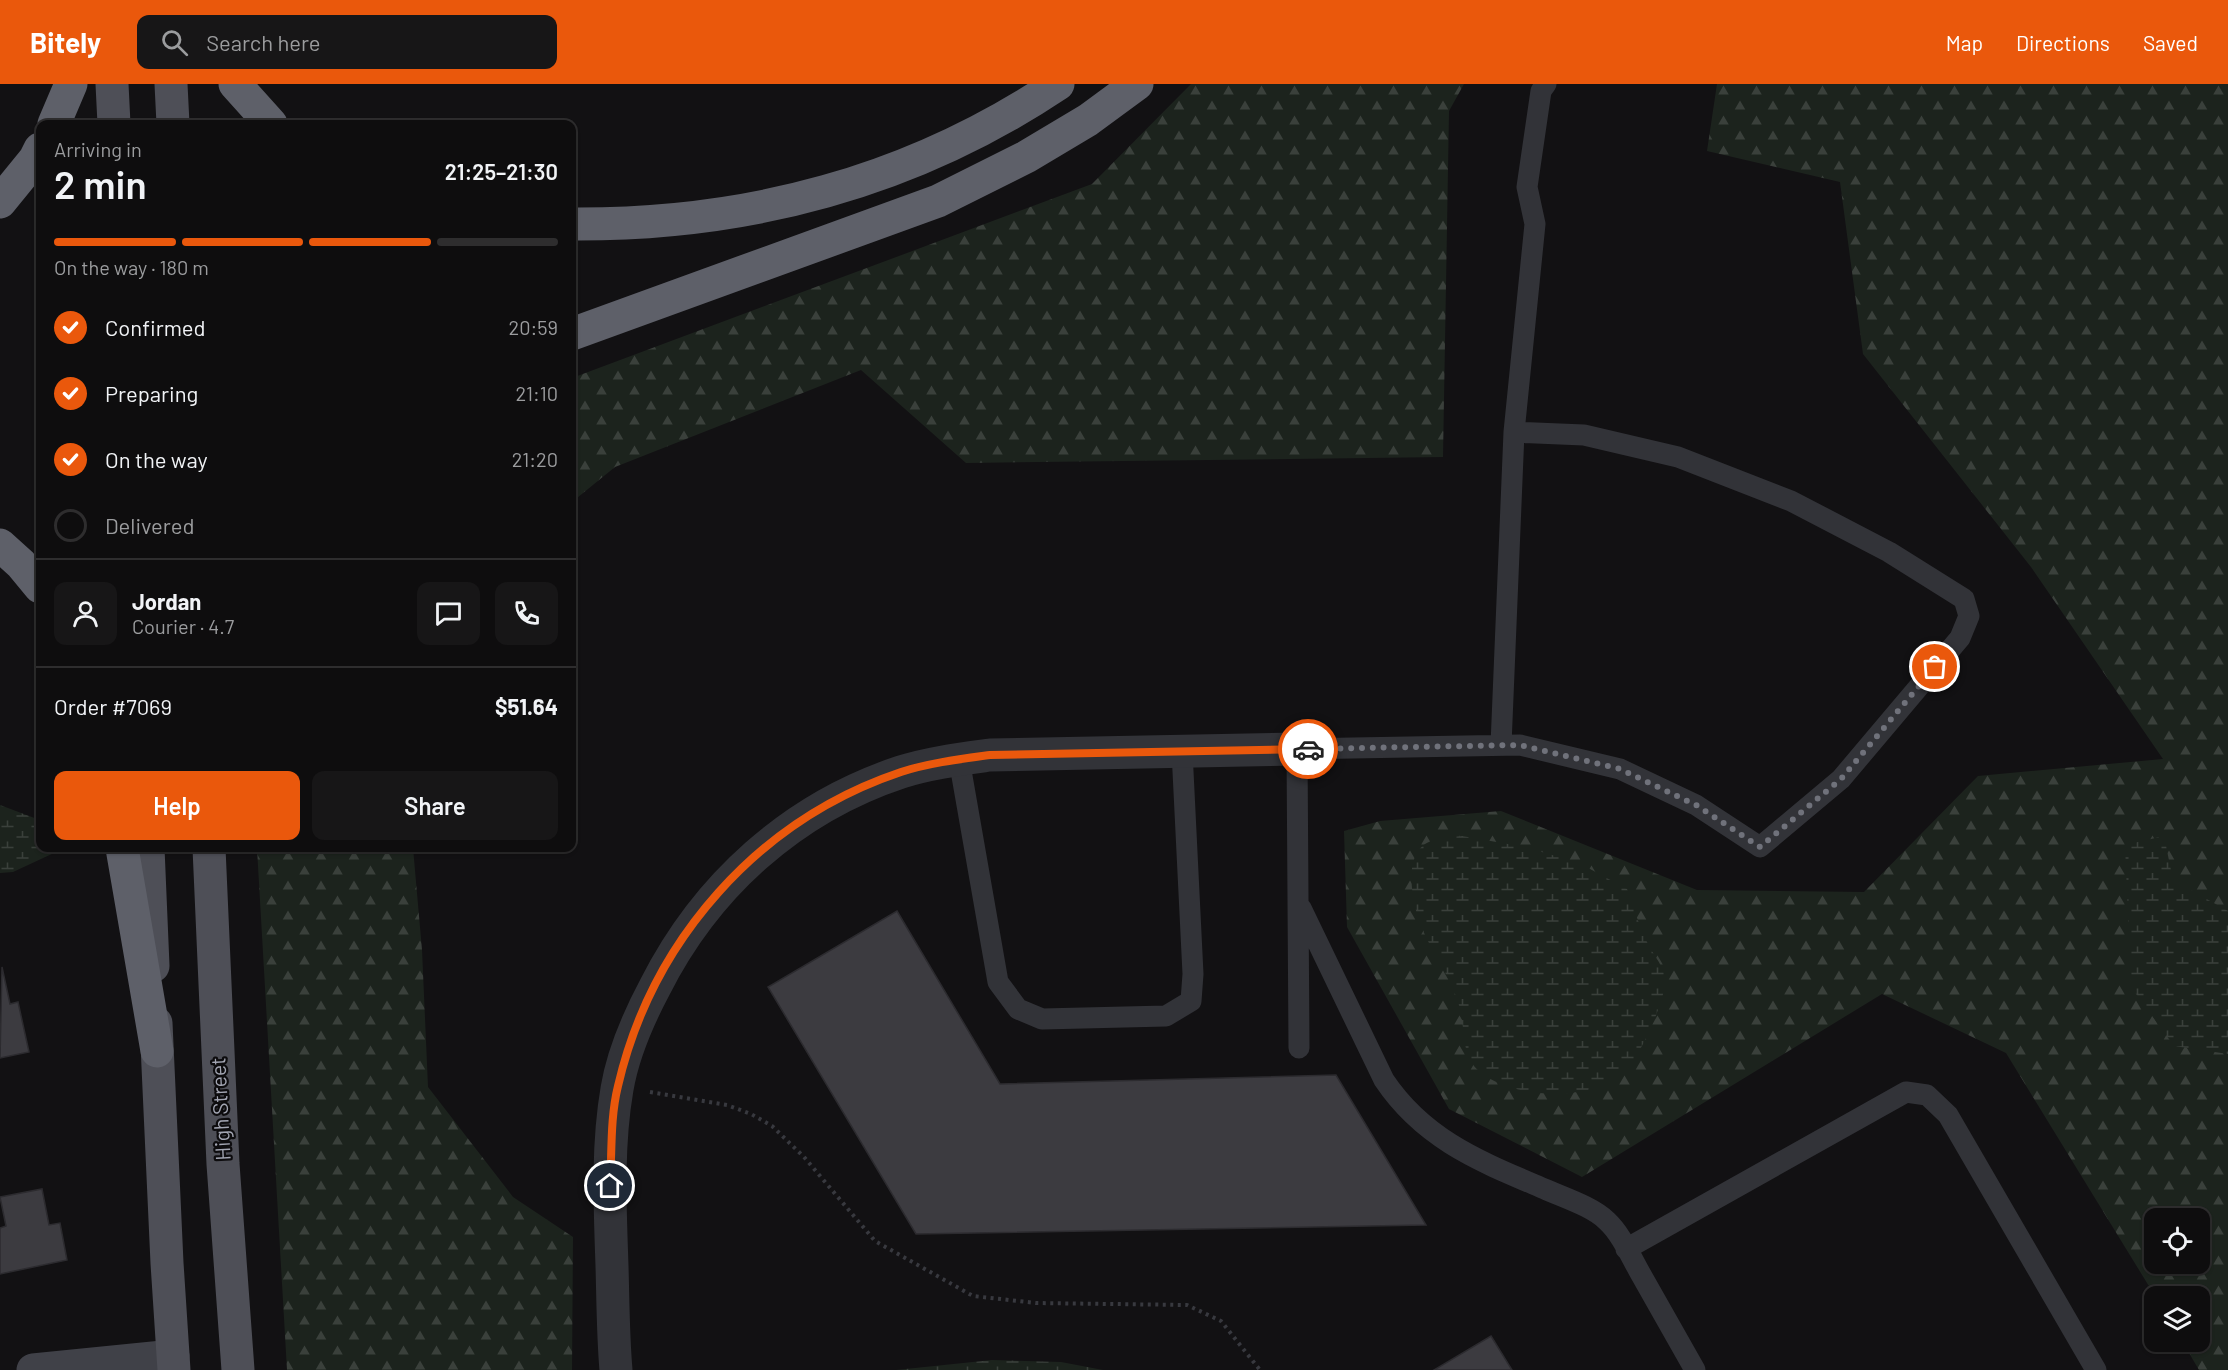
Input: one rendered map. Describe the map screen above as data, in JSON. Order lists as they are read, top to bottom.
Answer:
{
  "streets": {
    "main road": ["High Street"]
  },
  "page": {
    "header": "Bitely",
    "search": "Search here",
    "nav": ["Map", "Directions", "Saved"],
    "heading": ["2 min", "Arriving in", "21:25–21:30"],
    "panel": [
      "Jordan",
      "Courier · 4.7",
      "Order #7069",
      "$51.64"
    ],
    "bar": "On the way · 180 m",
    "list": [
      ["Confirmed", "20:59"],
      ["Preparing", "21:10"],
      ["On the way", "21:20"],
      "Delivered"
    ],
    "buttons": ["Help", "Share"]
  }
}
